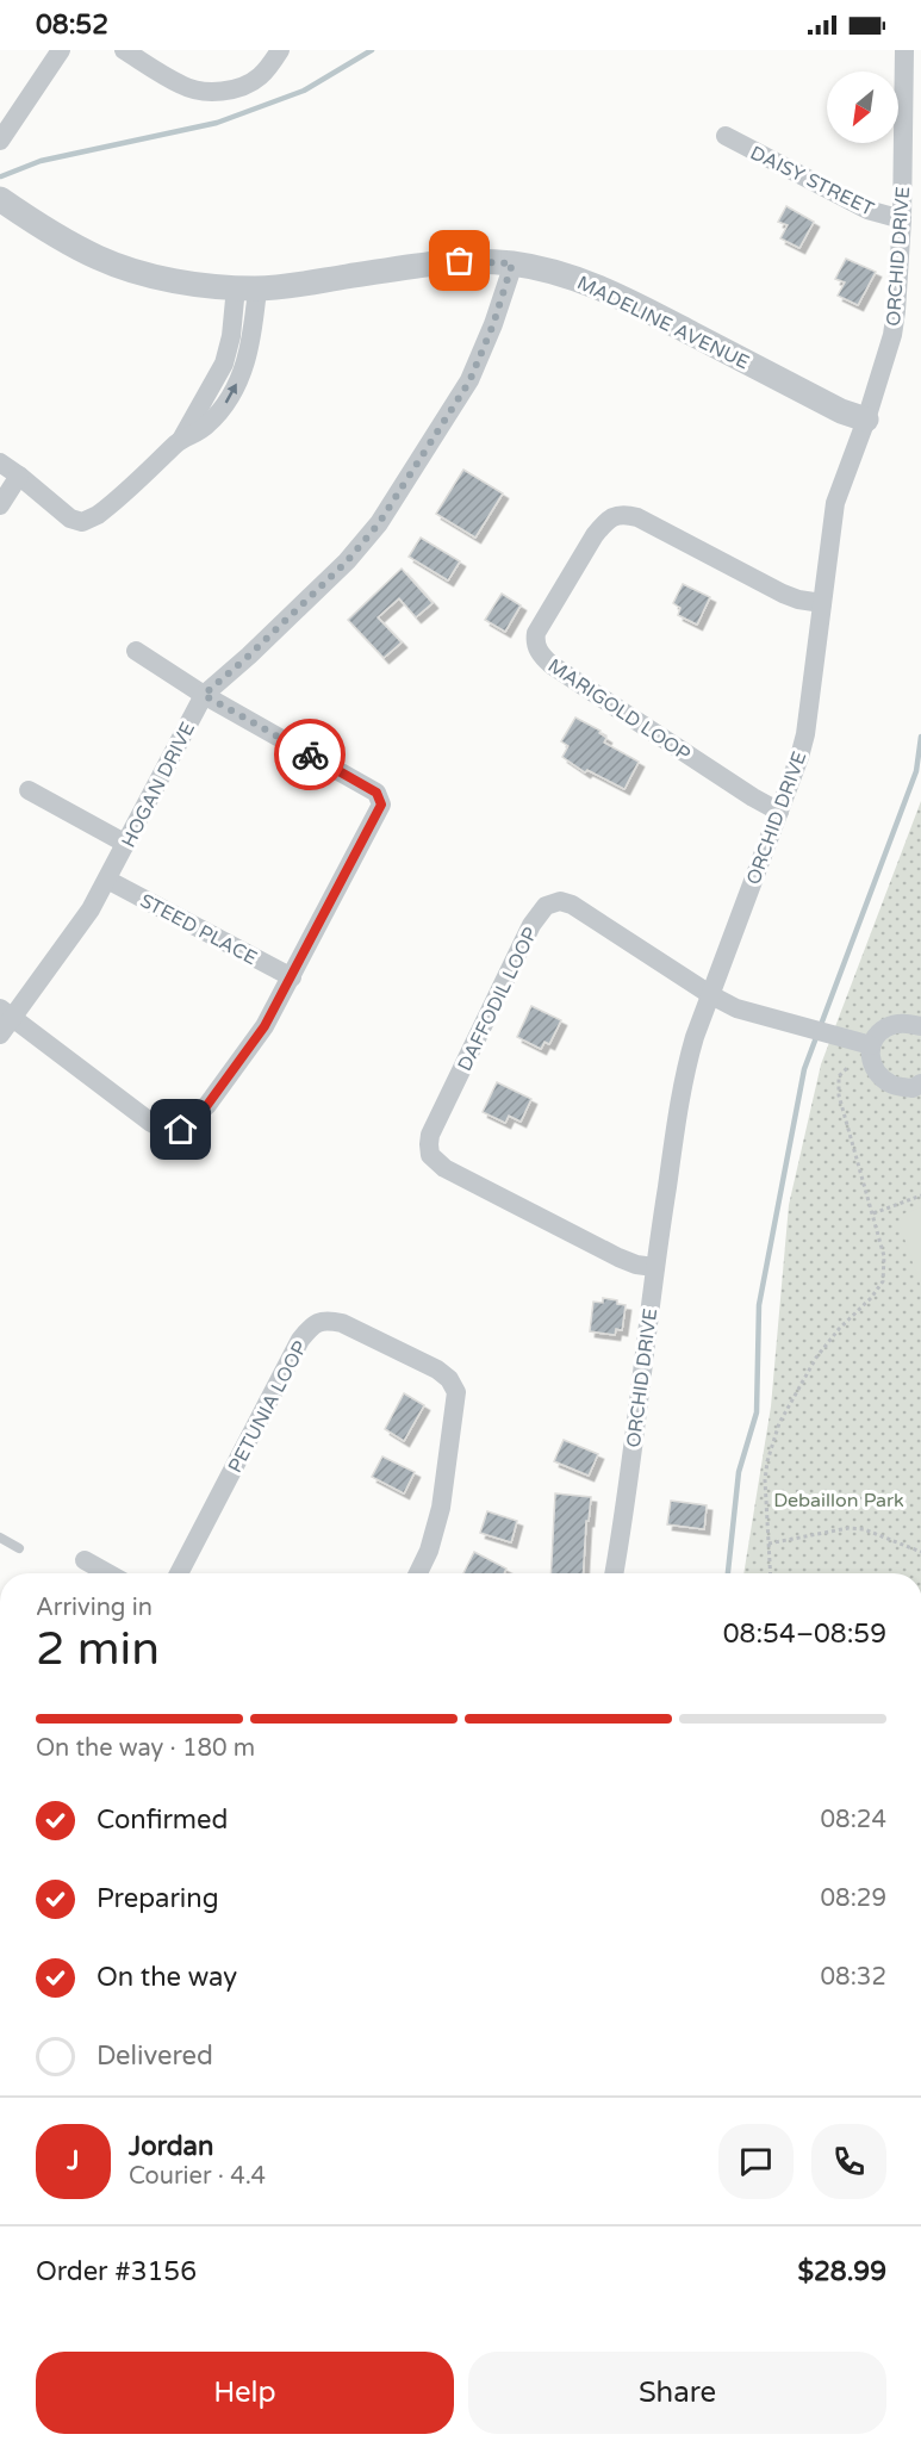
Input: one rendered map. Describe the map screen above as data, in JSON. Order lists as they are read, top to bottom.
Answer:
{
  "streets": {
    "street": [
      "DAISY STREET",
      "ORCHID DRIVE",
      "MADELINE AVENUE",
      "MARIGOLD LOOP",
      "HOGAN DRIVE",
      "STEED PLACE",
      "DAFFODIL LOOP",
      "PETUNIA LOOP"
    ]
  },
  "crossings": [
    ["DAISY STREET", "ORCHID DRIVE"],
    ["ORCHID DRIVE", "MADELINE AVENUE"],
    ["ORCHID DRIVE", "MARIGOLD LOOP"],
    ["ORCHID DRIVE", "DAFFODIL LOOP"],
    ["MADELINE AVENUE", "HOGAN DRIVE"],
    ["HOGAN DRIVE", "STEED PLACE"]
  ],
  "parks": ["Debaillon Park"],
  "north": "bottom left",
  "page": {
    "status": "08:52",
    "heading": ["2 min", "Arriving in", "08:54–08:59"],
    "panel": [
      "Jordan",
      "Courier · 4.4",
      "Order #3156",
      "$28.99"
    ],
    "bar": "On the way · 180 m",
    "list": [
      ["Confirmed", "08:24"],
      ["Preparing", "08:29"],
      ["On the way", "08:32"],
      "Delivered"
    ],
    "round": "J",
    "buttons": ["Help", "Share"]
  }
}
